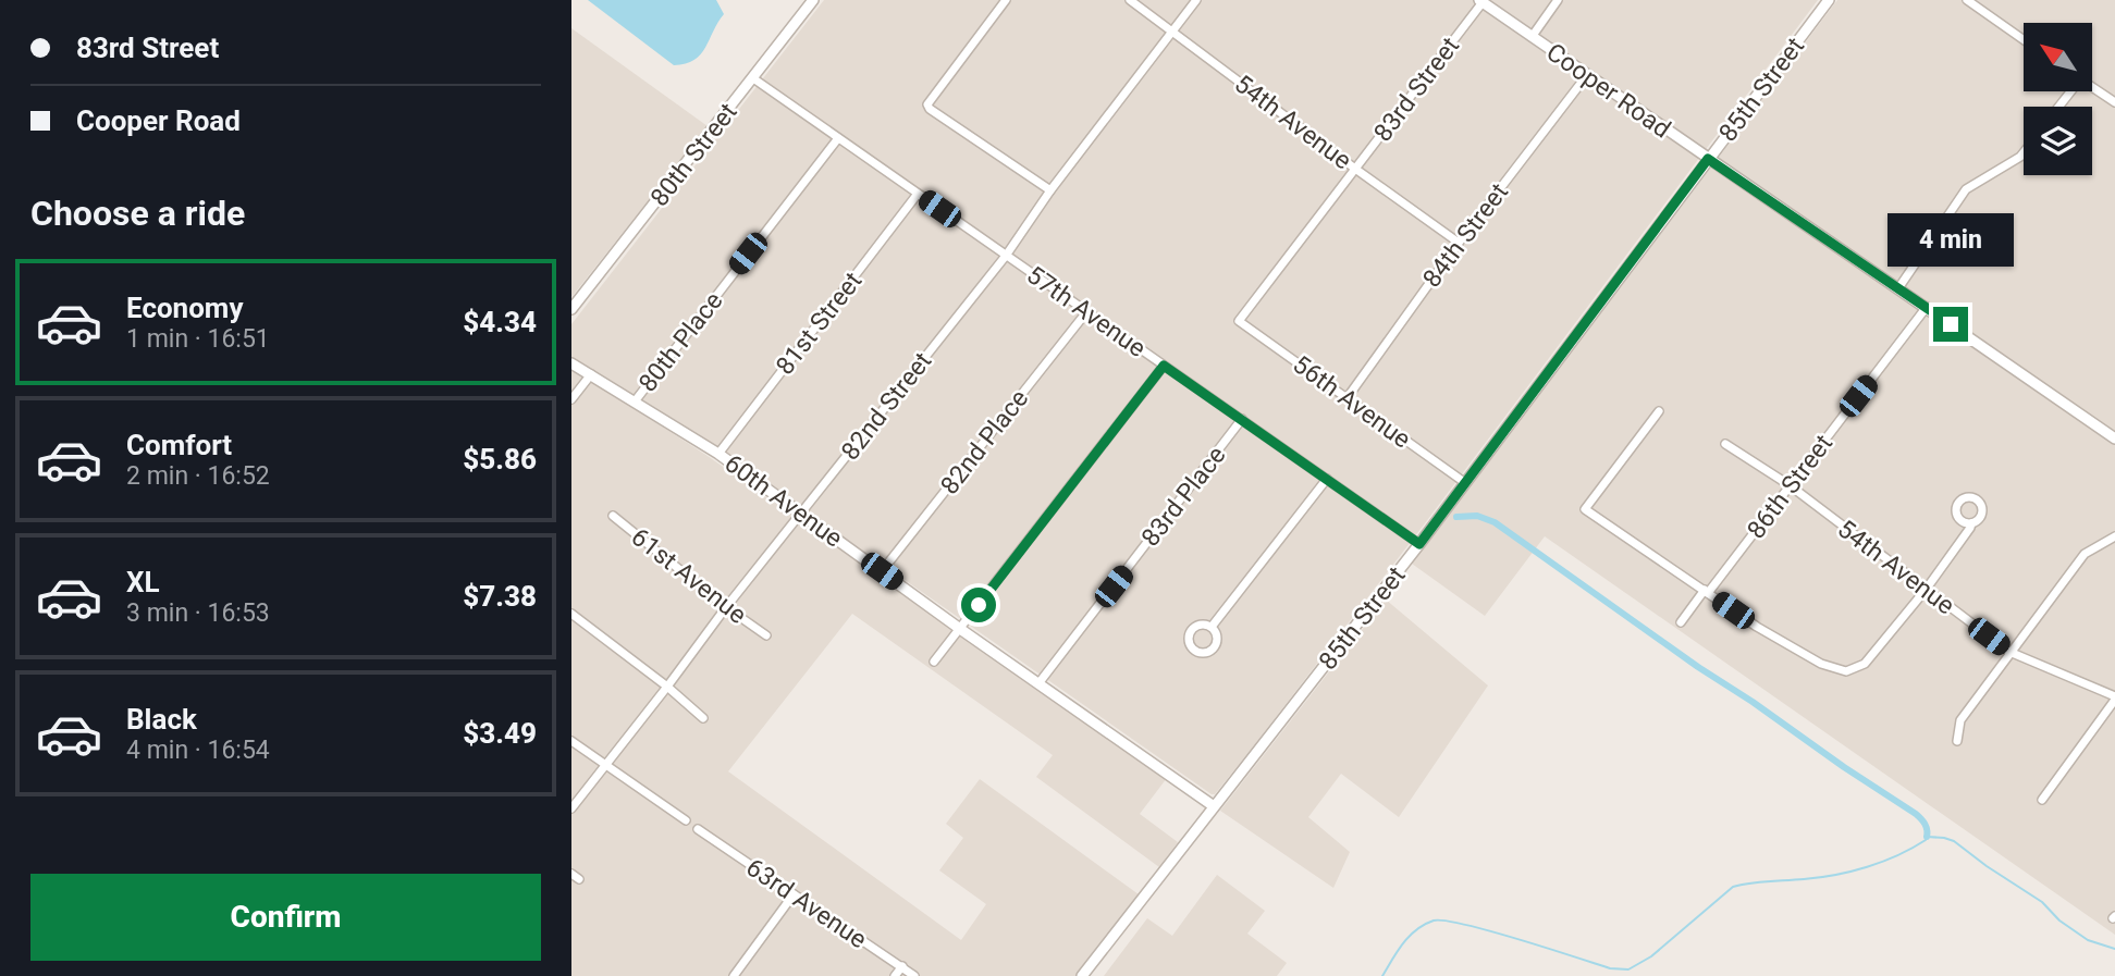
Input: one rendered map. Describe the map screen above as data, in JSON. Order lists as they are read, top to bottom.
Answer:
{
  "streets": {
    "street": [
      "83rd Street",
      "85th Street",
      "Cooper Road",
      "54th Avenue",
      "80th Street",
      "84th Street",
      "57th Avenue",
      "81st Street",
      "80th Place",
      "56th Avenue",
      "82nd Street",
      "82nd Place",
      "86th Street",
      "83rd Place",
      "60th Avenue",
      "61st Avenue",
      "63rd Avenue"
    ]
  },
  "crossings": [
    ["83rd Street", "Cooper Road"],
    ["83rd Street", "54th Avenue"],
    ["83rd Street", "56th Avenue"],
    ["85th Street", "Cooper Road"],
    ["85th Street", "57th Avenue"],
    ["85th Street", "56th Avenue"],
    ["85th Street", "60th Avenue"],
    ["Cooper Road", "84th Street"],
    ["Cooper Road", "86th Street"],
    ["54th Avenue", "84th Street"],
    ["54th Avenue", "82nd Street"],
    ["54th Avenue", "86th Street"],
    ["80th Street", "57th Avenue"],
    ["84th Street", "56th Avenue"],
    ["57th Avenue", "81st Street"],
    ["57th Avenue", "80th Place"],
    ["57th Avenue", "82nd Street"],
    ["57th Avenue", "82nd Place"],
    ["57th Avenue", "83rd Place"],
    ["81st Street", "60th Avenue"],
    ["80th Place", "60th Avenue"],
    ["82nd Street", "60th Avenue"],
    ["82nd Street", "61st Avenue"],
    ["82nd Place", "60th Avenue"],
    ["83rd Place", "60th Avenue"]
  ],
  "north": "top left",
  "page": {
    "banner": ["83rd Street", "Cooper Road"],
    "heading": "Choose a ride",
    "bubble": "4 min",
    "list": [
      {
        "name": "Economy",
        "note": "1 min · 16:51",
        "value": "$4.34"
      },
      {
        "name": "Comfort",
        "note": "2 min · 16:52",
        "value": "$5.86"
      },
      {
        "name": "XL",
        "note": "3 min · 16:53",
        "value": "$7.38"
      },
      {
        "name": "Black",
        "note": "4 min · 16:54",
        "value": "$3.49"
      }
    ],
    "buttons": "Confirm"
  }
}
